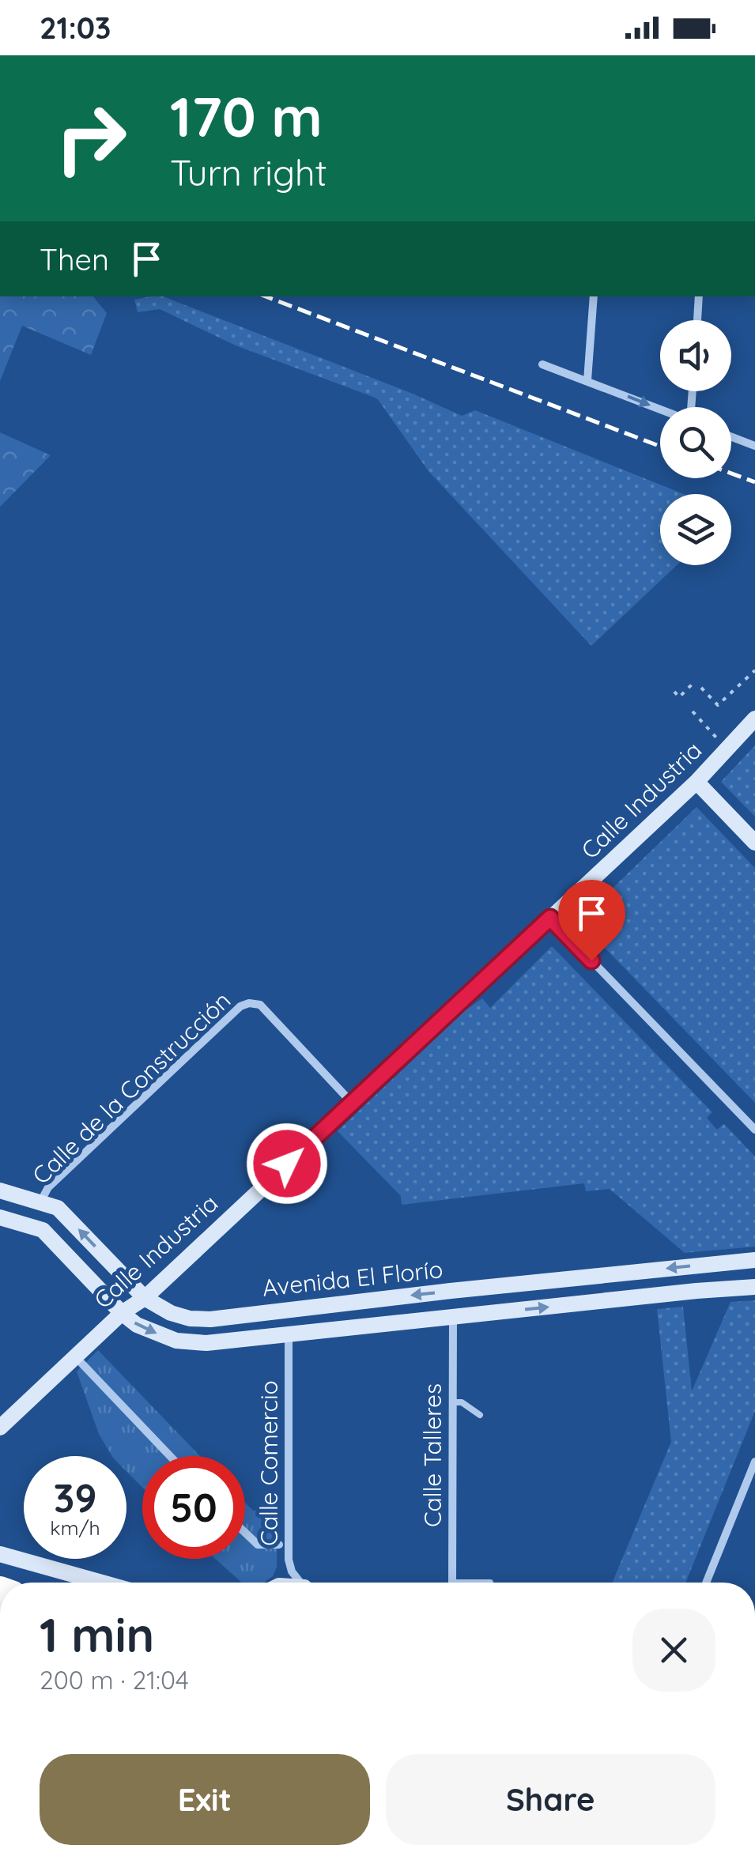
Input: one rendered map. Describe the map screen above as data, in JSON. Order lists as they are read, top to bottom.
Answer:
{
  "streets": {
    "main road": ["Calle Industria", "Avenida El Florío"],
    "street": ["Calle de la Construcción", "Calle Talleres", "Calle Comercio"]
  },
  "crossings": [
    ["Calle Industria", "Calle de la Construcción"],
    ["Calle Industria", "Avenida El Florío"],
    ["Calle de la Construcción", "Avenida El Florío"],
    ["Avenida El Florío", "Calle Talleres"],
    ["Avenida El Florío", "Calle Comercio"]
  ],
  "page": {
    "status": "21:03",
    "turn": ["170 m", "Turn right"],
    "then": "Then",
    "speed": "39 km/h",
    "limit": "50",
    "heading": ["1 min", "200 m · 21:04"],
    "buttons": ["Exit", "Share"]
  }
}
